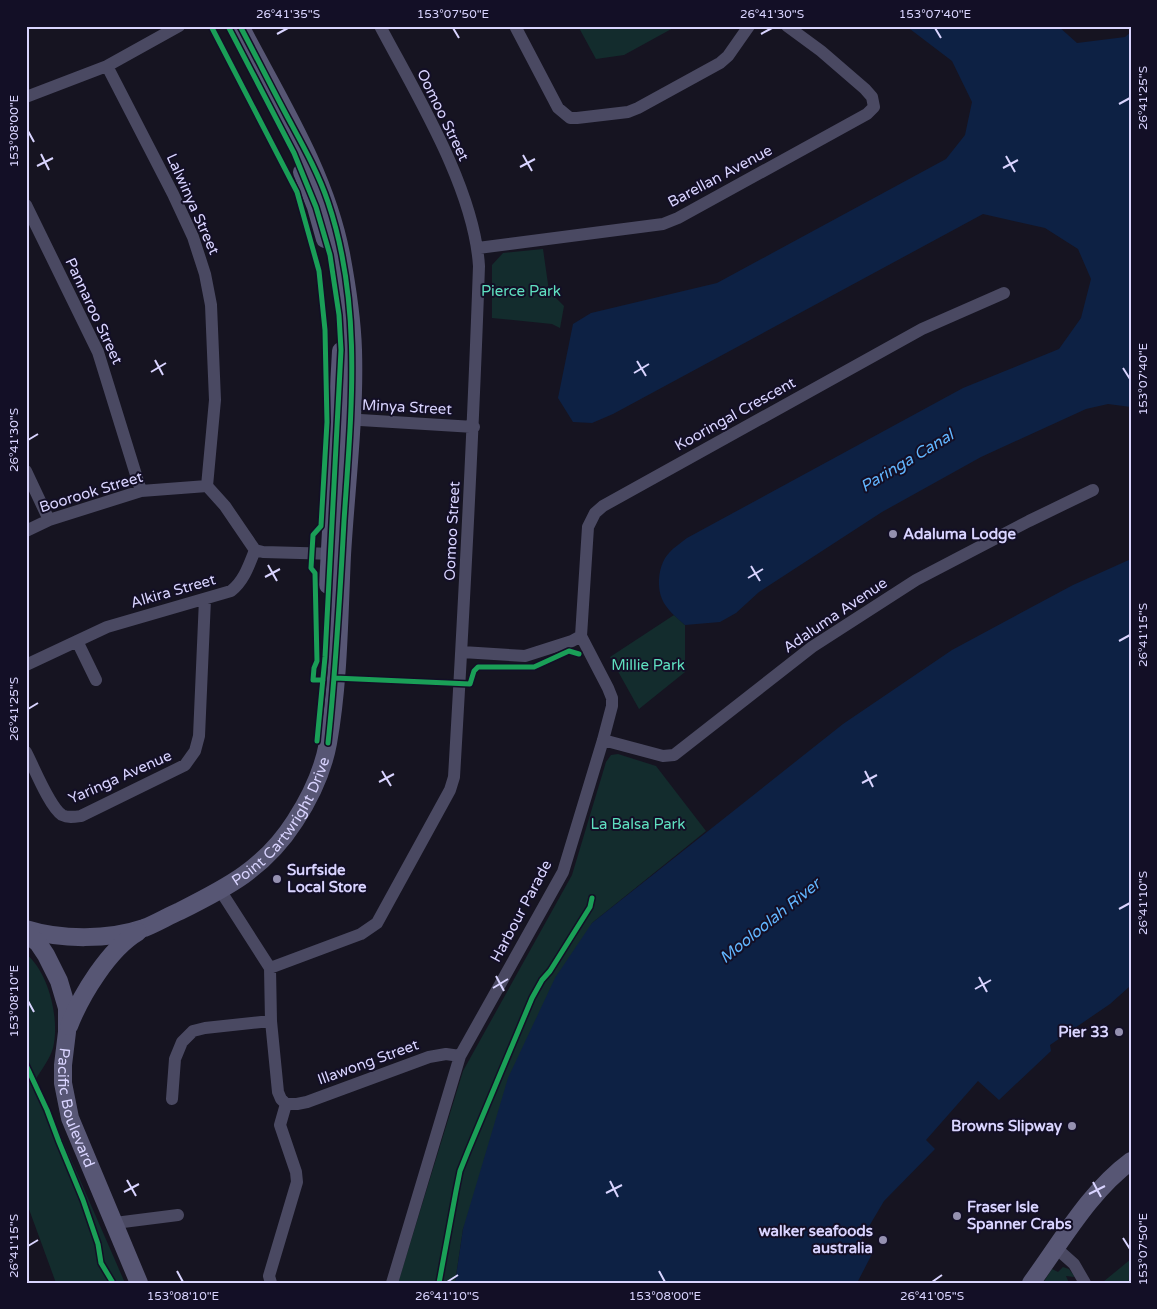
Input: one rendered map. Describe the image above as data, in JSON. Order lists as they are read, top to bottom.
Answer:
{
  "streets": {
    "main road": ["Point Cartwright Drive", "Pacific Boulevard"],
    "street": [
      "Oomoo Street",
      "Barellan Avenue",
      "Lalwinya Street",
      "Pannaroo Street",
      "Minya Street",
      "Kooringal Crescent",
      "Boorook Street",
      "Alkira Street",
      "Adaluma Avenue",
      "Yaringa Avenue",
      "Harbour Parade",
      "Illawong Street"
    ]
  },
  "crossings": [
    ["Oomoo Street", "Barellan Avenue"],
    ["Oomoo Street", "Minya Street"],
    ["Lalwinya Street", "Boorook Street"],
    ["Pannaroo Street", "Boorook Street"],
    ["Minya Street", "Point Cartwright Drive"],
    ["Kooringal Crescent", "Harbour Parade"],
    ["Alkira Street", "Yaringa Avenue"],
    ["Adaluma Avenue", "Harbour Parade"],
    ["Point Cartwright Drive", "Pacific Boulevard"],
    ["Harbour Parade", "Illawong Street"]
  ],
  "water": ["Paringa Canal", "Mooloolah River"],
  "parks": ["Pierce Park", "Millie Park", "La Balsa Park"],
  "places": [
    "Adaluma Lodge",
    "Surfside Local Store",
    "Pier 33",
    "Browns Slipway",
    "Fraser Isle Spanner Crabs",
    "walker seafoods australia"
  ],
  "coordinates": [
    "26°41'35\"S",
    "153°07'50\"E",
    "26°41'30\"S",
    "153°07'40\"E",
    "26°41'25\"S",
    "153°08'00\"E",
    "26°41'15\"S",
    "26°41'10\"S",
    "153°08'10\"E",
    "26°41'05\"S"
  ]
}
